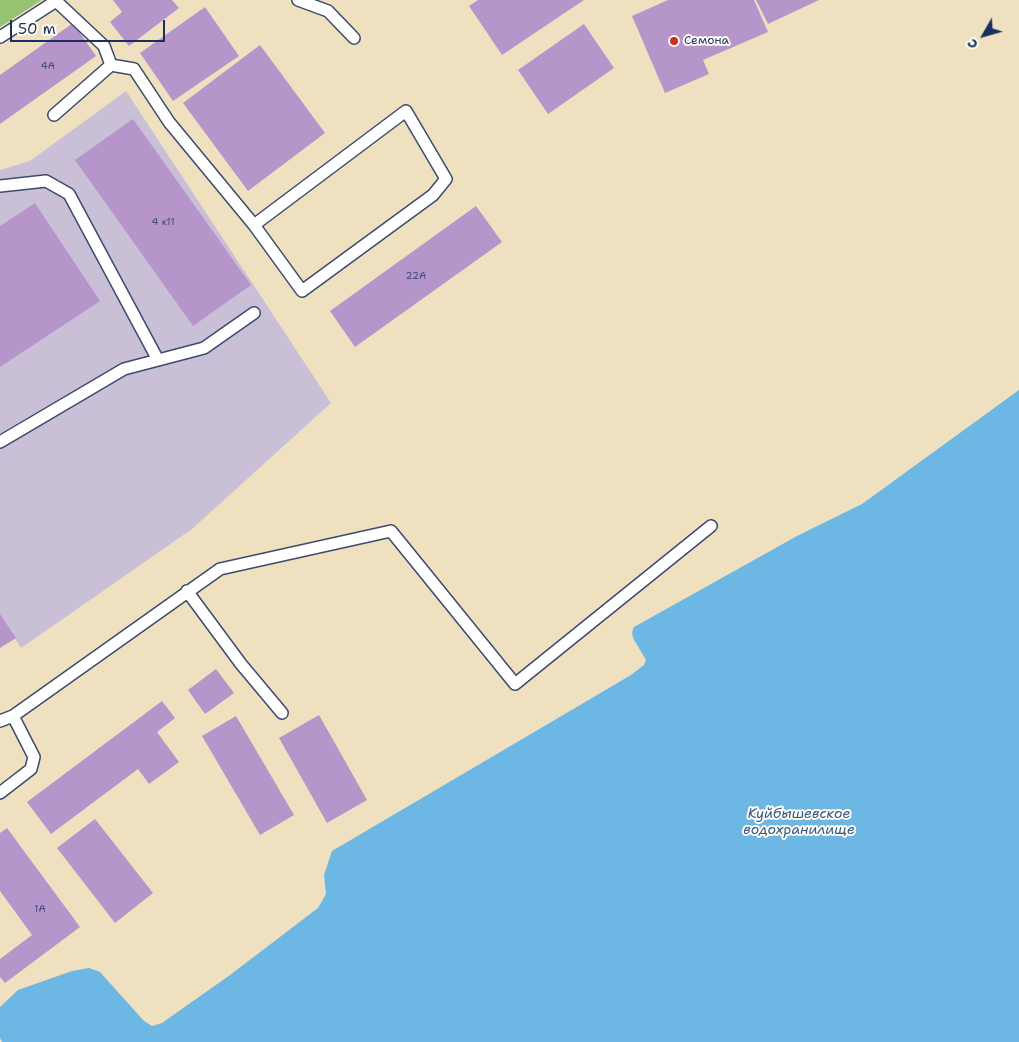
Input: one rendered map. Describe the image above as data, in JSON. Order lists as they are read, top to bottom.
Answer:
{
  "water": ["Куйбышевское водохранилище"],
  "places": ["Семона"],
  "house_numbers": [
    "4А",
    "4 к11",
    "22А",
    "1А"
  ],
  "scale_bar": "50 m",
  "north": "bottom left"
}
